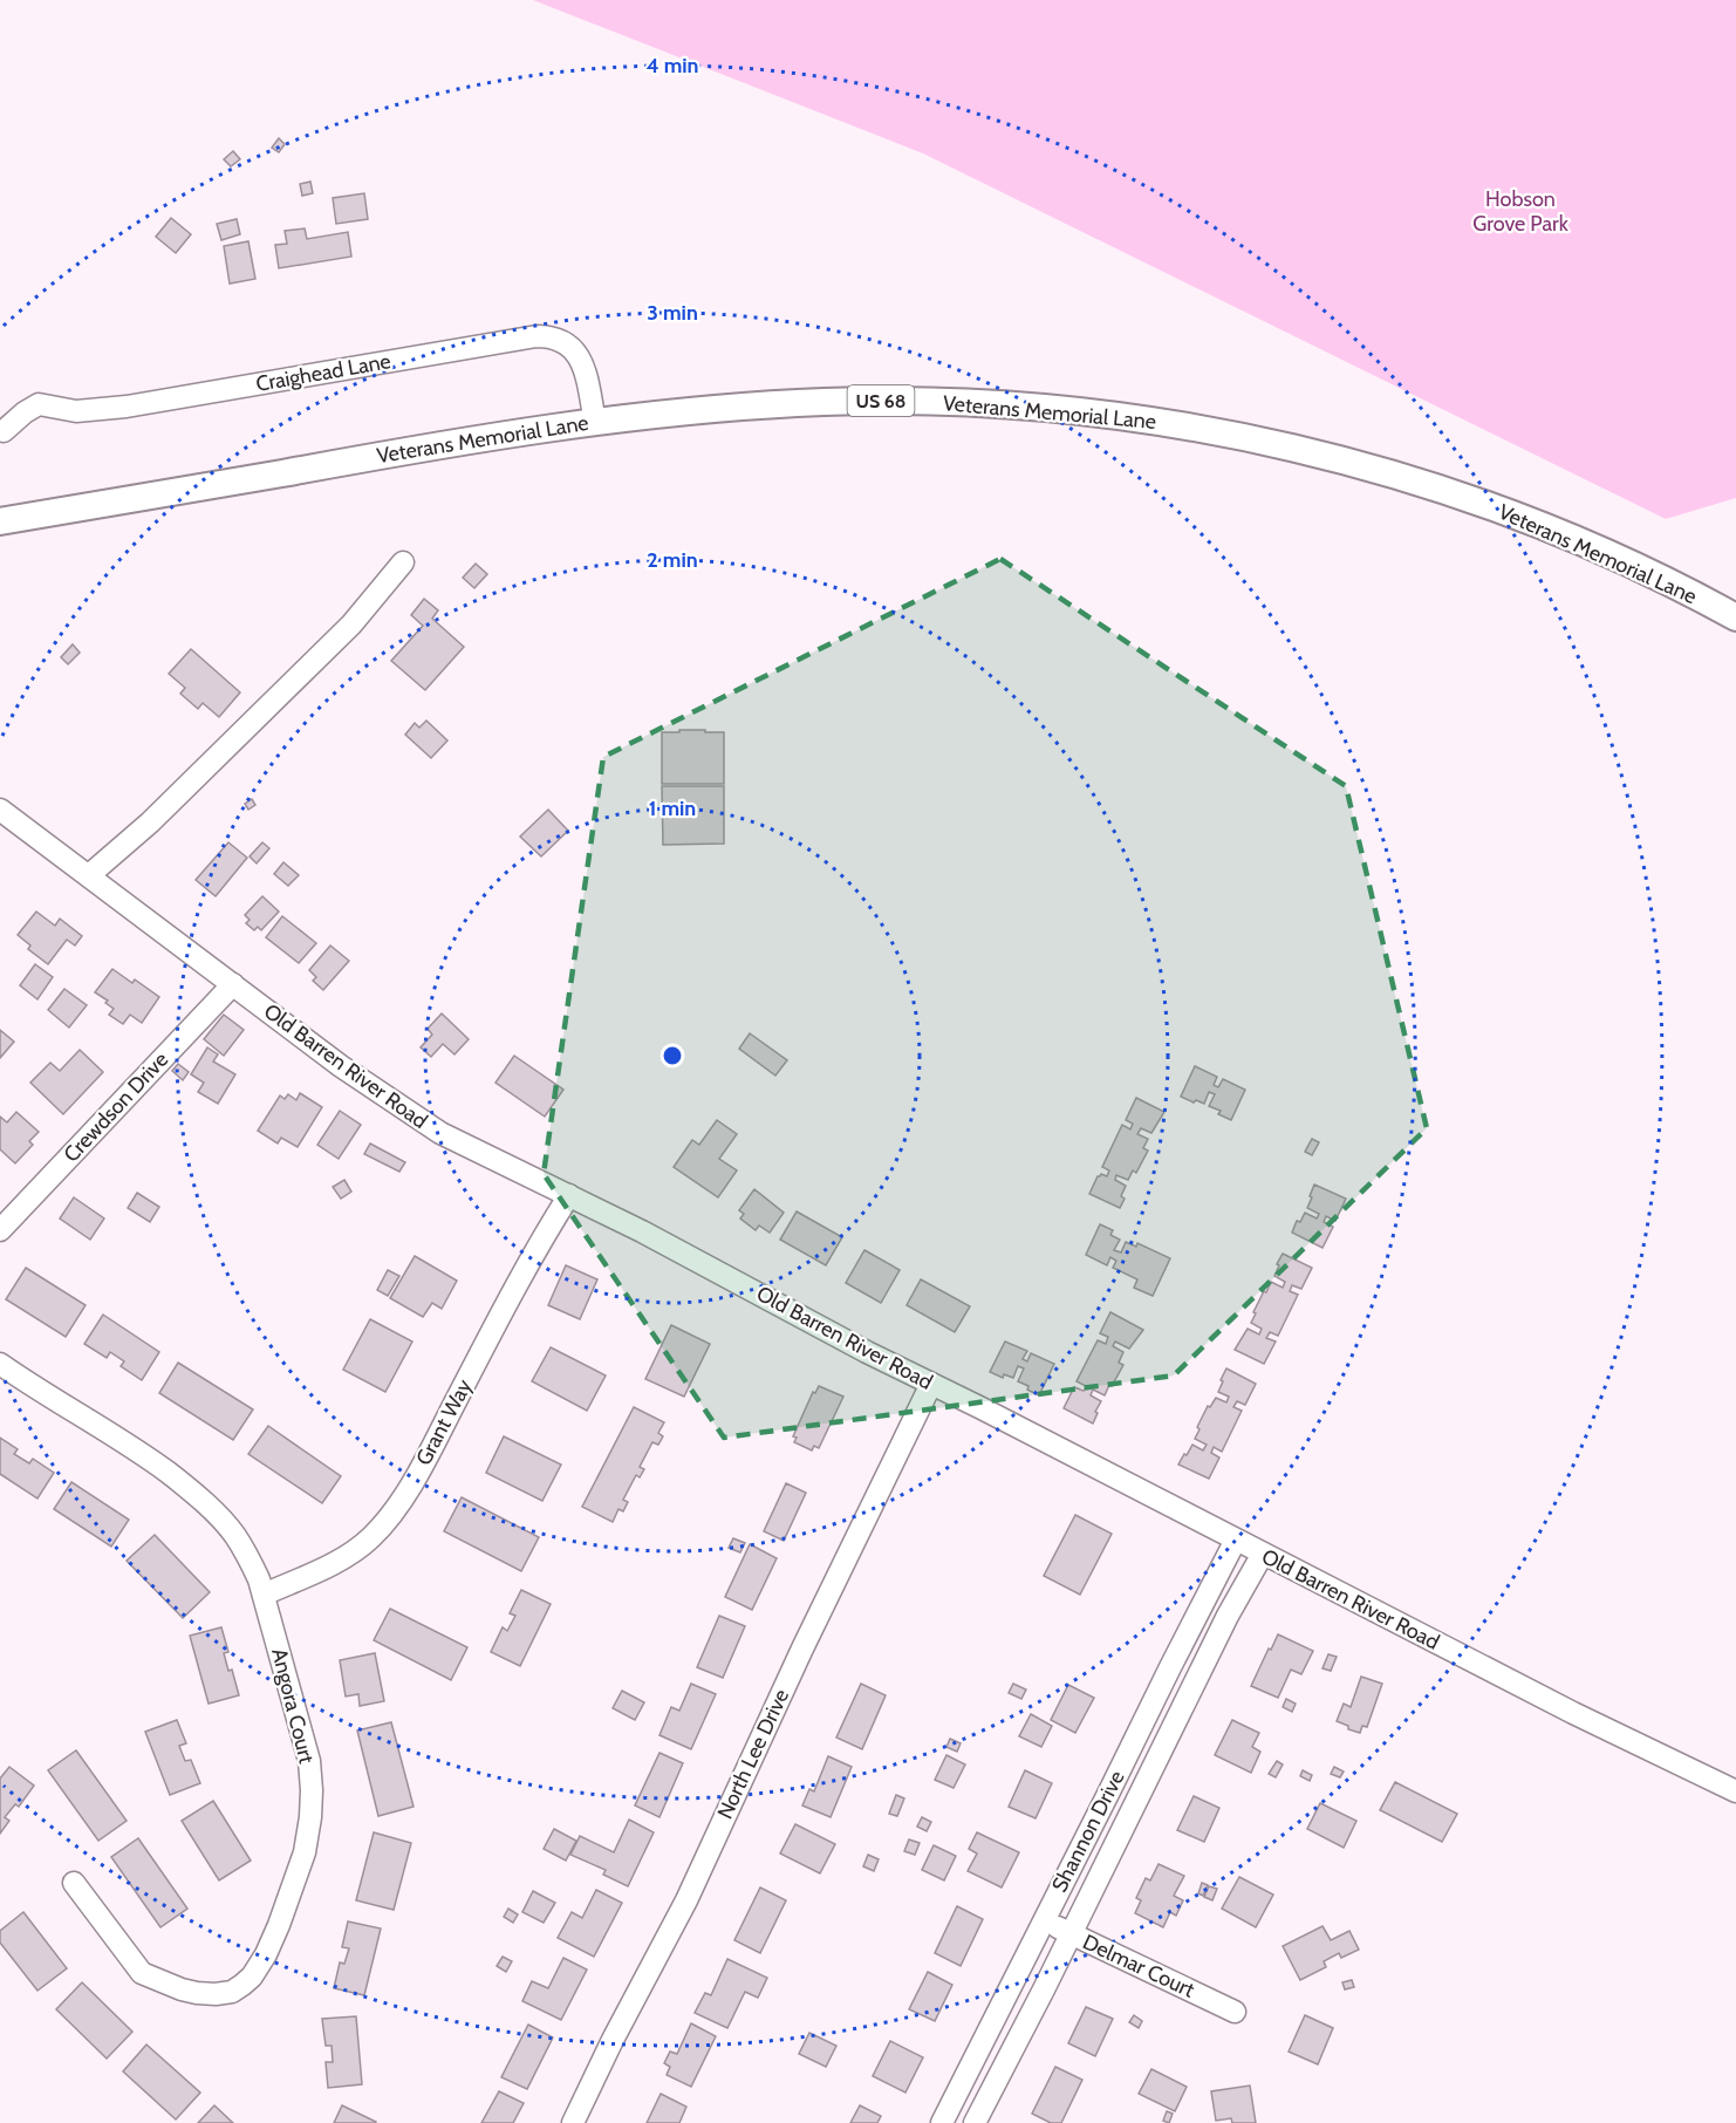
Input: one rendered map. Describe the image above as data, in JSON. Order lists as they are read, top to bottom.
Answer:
{
  "streets": {
    "main road": ["US 68", "Veterans Memorial Lane"],
    "street": [
      "Craighead Lane",
      "Old Barren River Road",
      "Crewdson Drive",
      "Grant Way",
      "Angora Court",
      "North Lee Drive",
      "Shannon Drive",
      "Delmar Court"
    ]
  },
  "crossings": [
    ["Craighead Lane", "Veterans Memorial Lane"],
    ["Old Barren River Road", "Crewdson Drive"],
    ["Old Barren River Road", "Grant Way"],
    ["Old Barren River Road", "North Lee Drive"],
    ["Old Barren River Road", "Shannon Drive"],
    ["Grant Way", "Angora Court"],
    ["Shannon Drive", "Delmar Court"]
  ],
  "parks": ["Hobson Grove Park"],
  "rings": [
    "4 min",
    "3 min",
    "2 min",
    "1 min"
  ]
}
